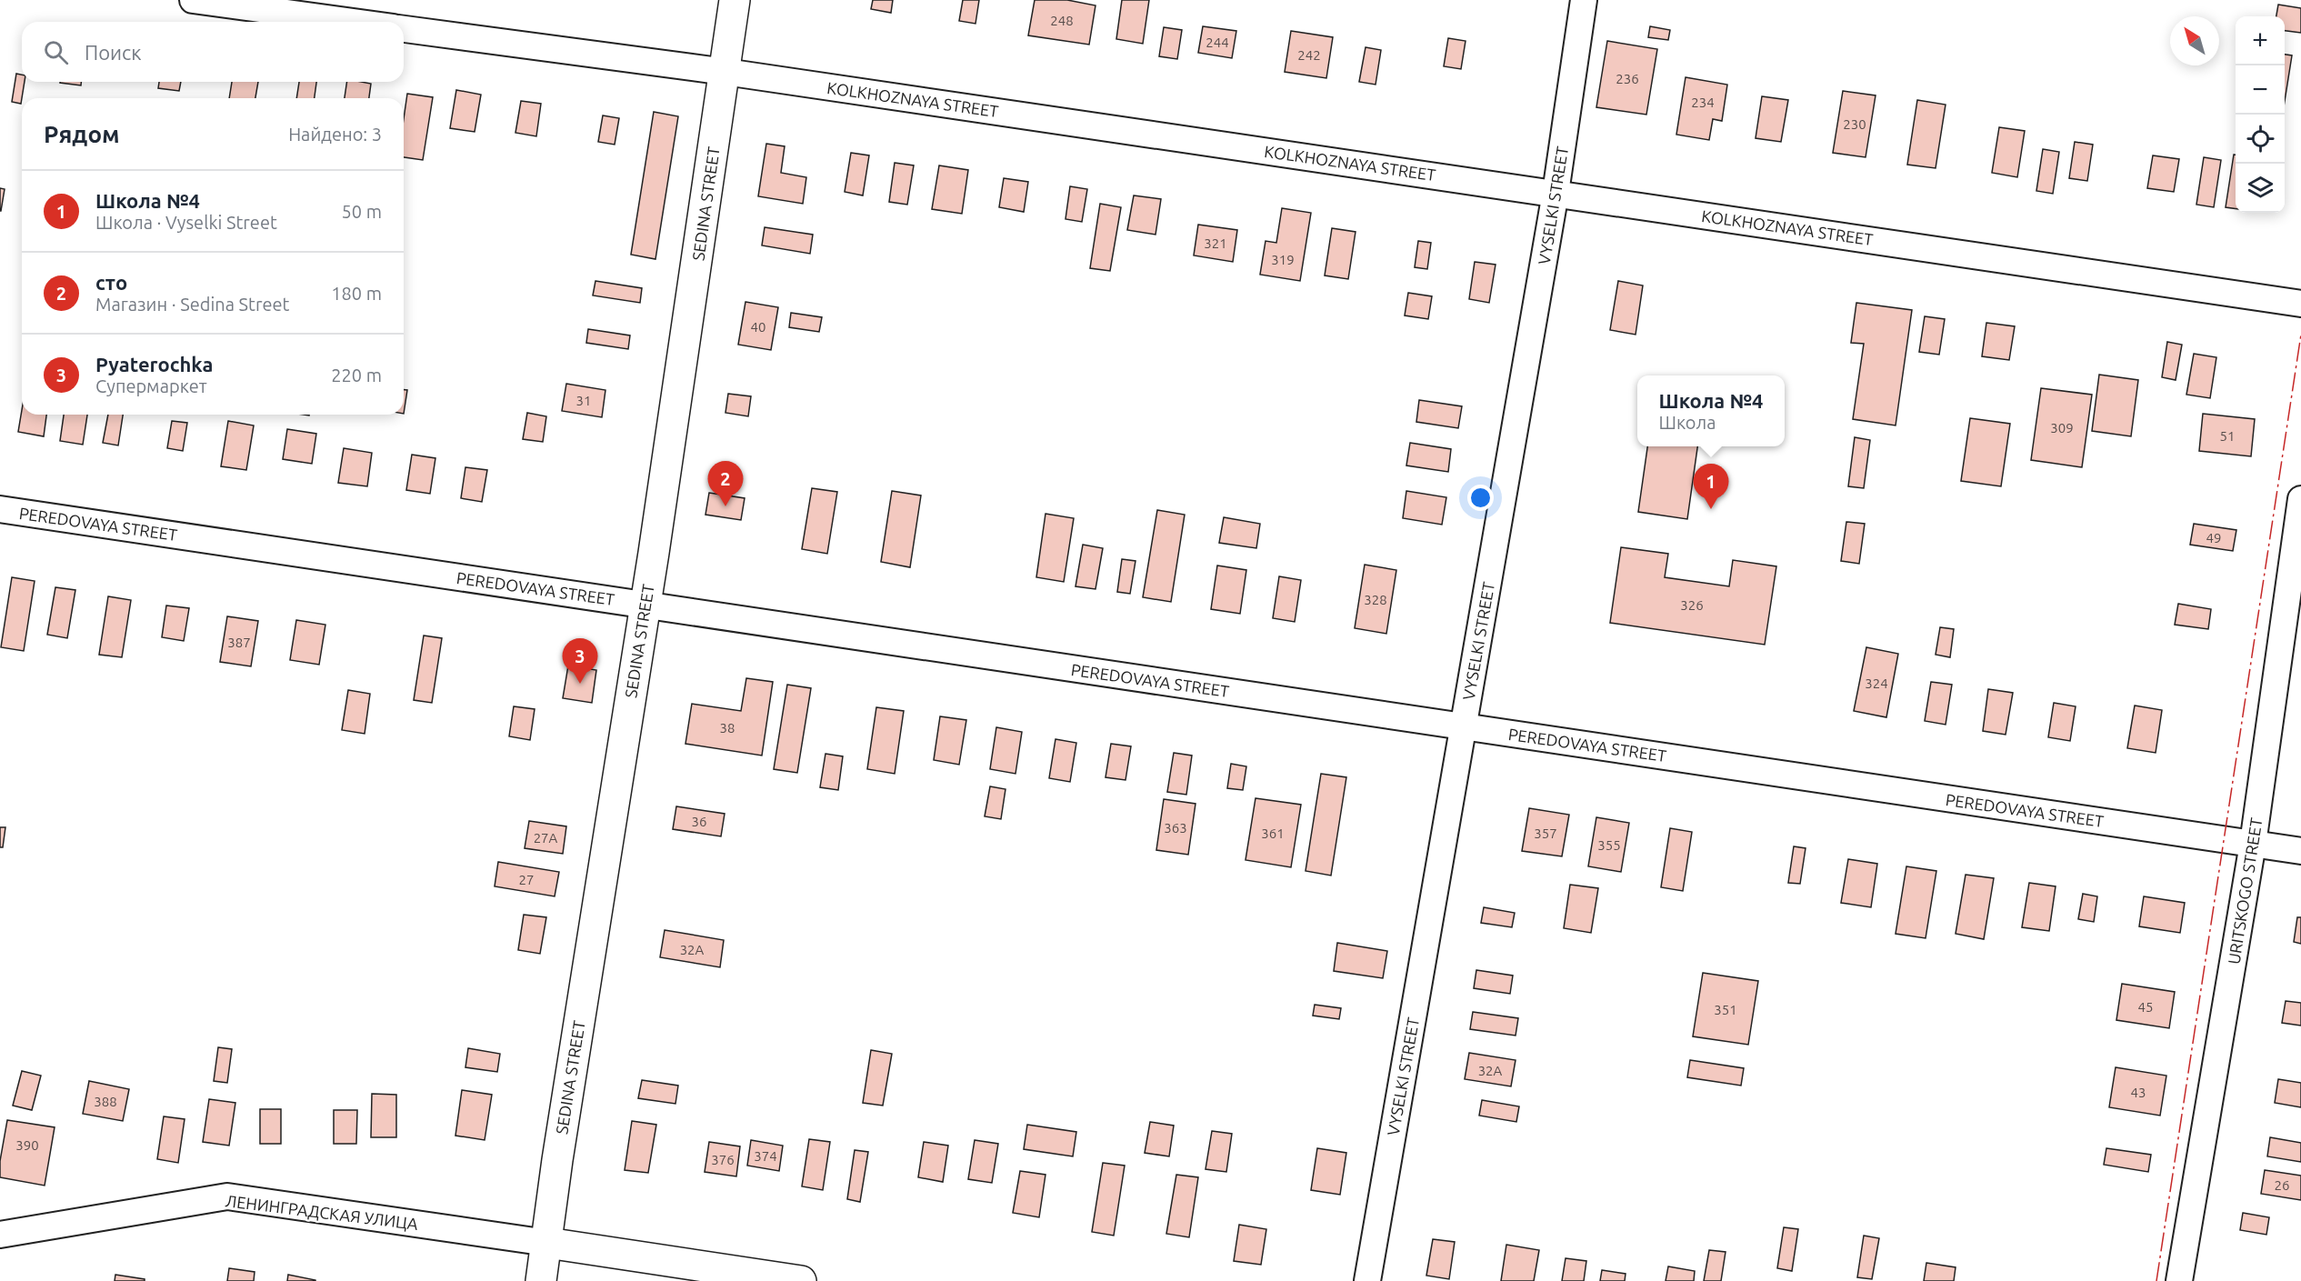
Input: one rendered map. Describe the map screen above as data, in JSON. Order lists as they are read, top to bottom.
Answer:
{
  "streets": {
    "main road": ["SEDINA STREET"],
    "street": [
      "KOLKHOZNAYA STREET",
      "VYSELKI STREET",
      "PEREDOVAYA STREET",
      "URITSKOGO STREET",
      "ЛЕНИНГРАДСКАЯ УЛИЦА"
    ]
  },
  "crossings": [
    ["KOLKHOZNAYA STREET", "SEDINA STREET"],
    ["KOLKHOZNAYA STREET", "VYSELKI STREET"],
    ["SEDINA STREET", "PEREDOVAYA STREET"],
    ["SEDINA STREET", "ЛЕНИНГРАДСКАЯ УЛИЦА"],
    ["VYSELKI STREET", "PEREDOVAYA STREET"],
    ["PEREDOVAYA STREET", "URITSKOGO STREET"]
  ],
  "house_numbers": [
    "248",
    "244",
    "242",
    "236",
    "234",
    "230",
    "321",
    "319",
    "40",
    "31",
    "309",
    "51",
    "49",
    "328",
    "326",
    "387",
    "324",
    "38",
    "36",
    "363",
    "361",
    "357",
    "27А",
    "355",
    "27",
    "32А",
    "45",
    "351",
    "32А",
    "43",
    "388",
    "390",
    "374",
    "376",
    "26"
  ],
  "north": "top left",
  "page": {
    "map_buttons": ["+", "−"],
    "search": "Поиск",
    "heading": ["Рядом", "Найдено: 3"],
    "list": [
      {
        "mark": "1",
        "name": "Школа №4",
        "note": "Школа · Vyselki Street",
        "value": "50 m"
      },
      {
        "mark": "2",
        "name": "сто",
        "note": "Магазин · Sedina Street",
        "value": "180 m"
      },
      {
        "mark": "3",
        "name": "Pyaterochka",
        "note": "Супермаркет",
        "value": "220 m"
      }
    ],
    "popup": ["Школа №4", "Школа"],
    "pins": ["2", "1", "3"]
  }
}
